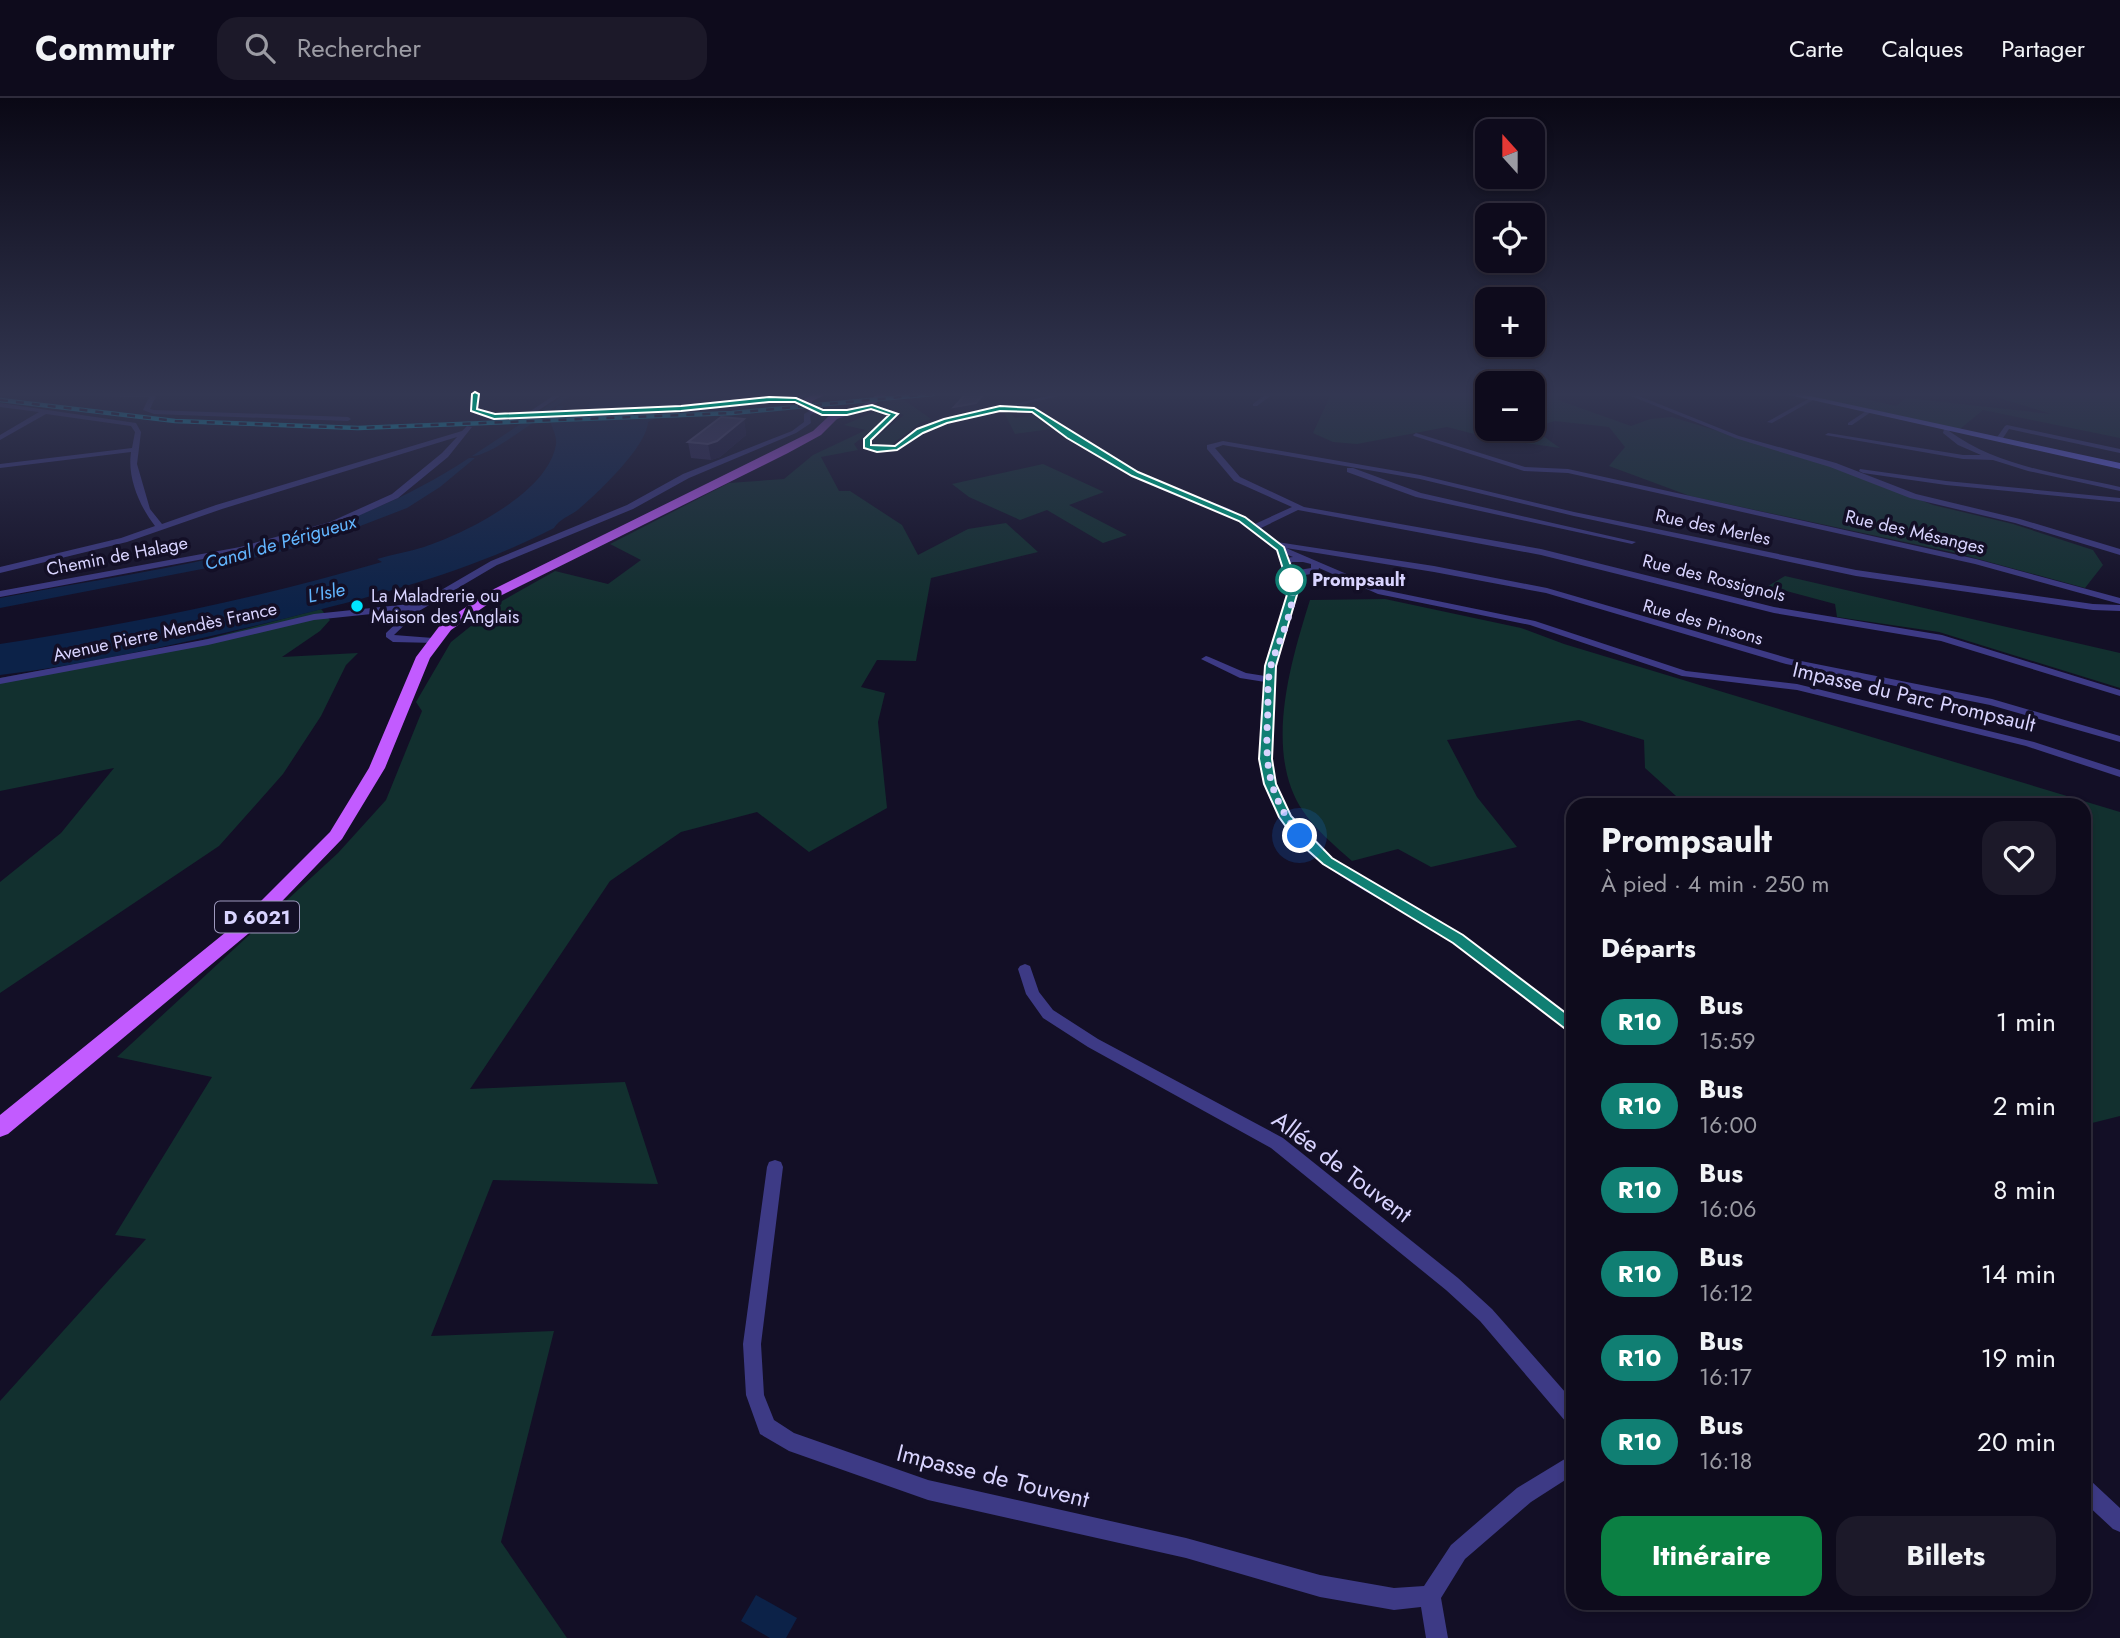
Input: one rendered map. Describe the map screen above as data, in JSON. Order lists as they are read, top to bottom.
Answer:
{
  "streets": {
    "main road": ["D 6021"],
    "street": [
      "Rue des Merles",
      "Rue des Mésanges",
      "Chemin de Halage",
      "Rue des Rossignols",
      "Rue des Pinsons",
      "Avenue Pierre Mendès France",
      "Impasse du Parc Prompsault",
      "Allée de Touvent",
      "Impasse de Touvent"
    ]
  },
  "crossings": [
    ["Rue des Merles", "Rue des Rossignols"]
  ],
  "water": ["Canal de Périgueux", "L'Isle"],
  "places": ["Prompsault", "La Maladrerie ou Maison des Anglais"],
  "lines": ["bus line R10"],
  "north": "top",
  "page": {
    "header": "Commutr",
    "search": "Rechercher",
    "nav": ["Carte", "Calques", "Partager"],
    "map_buttons": ["+", "−"],
    "heading": [
      ["Prompsault", "À pied · 4 min · 250 m"],
      "Départs"
    ],
    "list": [
      {
        "mark": "R10",
        "name": "Bus",
        "note": "15:59",
        "value": "1 min"
      },
      {
        "mark": "R10",
        "name": "Bus",
        "note": "16:00",
        "value": "2 min"
      },
      {
        "mark": "R10",
        "name": "Bus",
        "note": "16:06",
        "value": "8 min"
      },
      {
        "mark": "R10",
        "name": "Bus",
        "note": "16:12",
        "value": "14 min"
      },
      {
        "mark": "R10",
        "name": "Bus",
        "note": "16:17",
        "value": "19 min"
      },
      {
        "mark": "R10",
        "name": "Bus",
        "note": "16:18",
        "value": "20 min"
      }
    ],
    "buttons": ["Itinéraire", "Billets"]
  }
}
